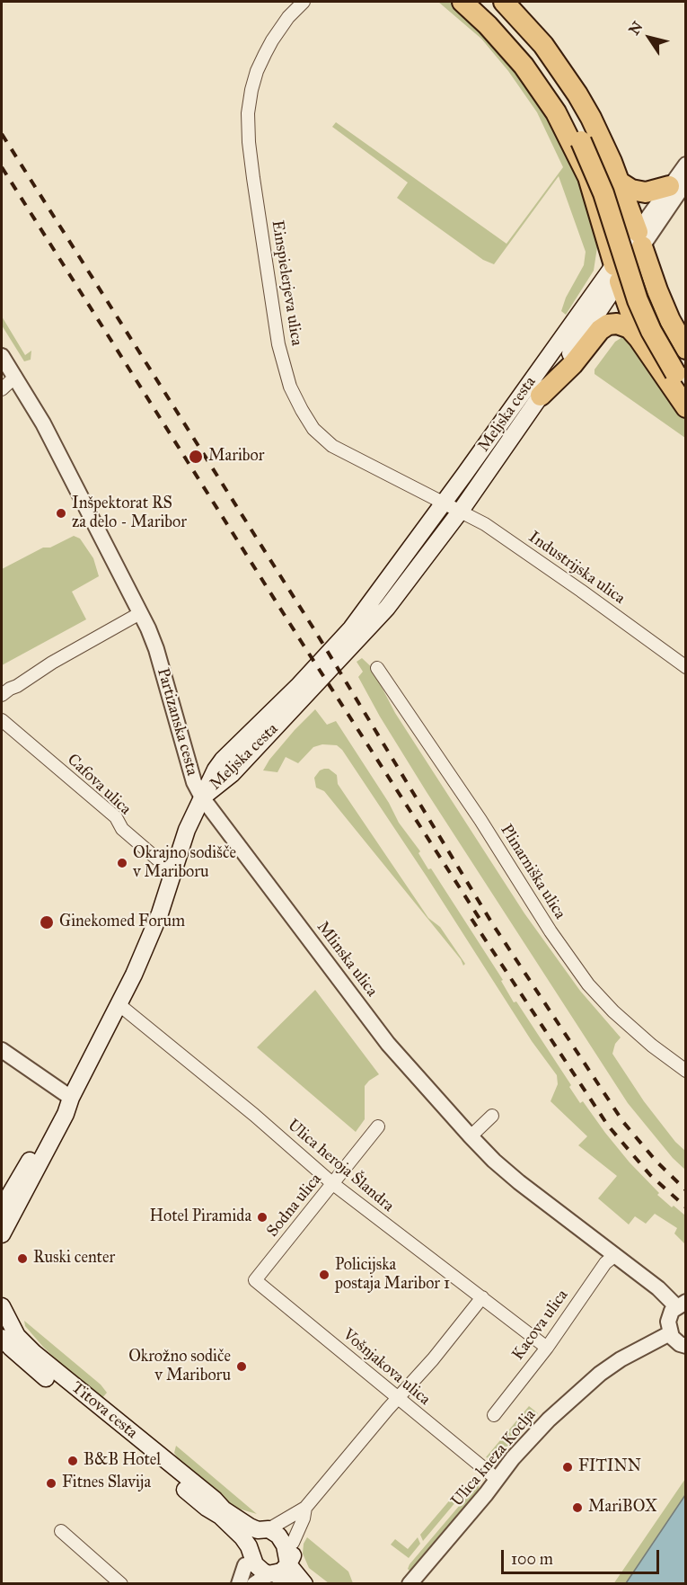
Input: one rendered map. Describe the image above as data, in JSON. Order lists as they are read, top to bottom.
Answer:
{
  "streets": {
    "main road": ["Meljska cesta", "Partizanska cesta", "Titova cesta"],
    "street": [
      "Einspielerjeva ulica",
      "Industrijska ulica",
      "Cafova ulica",
      "Plinarniška ulica",
      "Mlinska ulica",
      "Ulica heroja Šlandra",
      "Sodna ulica",
      "Kacova ulica",
      "Vošnjakova ulica",
      "Ulica kneza Koclja"
    ]
  },
  "crossings": [
    ["Einspielerjeva ulica", "Meljska cesta"],
    ["Einspielerjeva ulica", "Industrijska ulica"],
    ["Meljska cesta", "Industrijska ulica"],
    ["Meljska cesta", "Partizanska cesta"],
    ["Meljska cesta", "Mlinska ulica"],
    ["Partizanska cesta", "Cafova ulica"],
    ["Partizanska cesta", "Mlinska ulica"],
    ["Partizanska cesta", "Ulica heroja Šlandra"],
    ["Mlinska ulica", "Kacova ulica"],
    ["Ulica heroja Šlandra", "Sodna ulica"],
    ["Ulica heroja Šlandra", "Kacova ulica"],
    ["Sodna ulica", "Vošnjakova ulica"],
    ["Vošnjakova ulica", "Ulica kneza Koclja"]
  ],
  "places": [
    "Maribor",
    "Inšpektorat RS za delo - Maribor",
    "Okrajno sodišče v Mariboru",
    "Ginekomed Forum",
    "Hotel Piramida",
    "Ruski center",
    "Policijska postaja Maribor 1",
    "Okrožno sodiče v Mariboru",
    "B&B Hotel",
    "FITINN",
    "Fitnes Slavija",
    "MariBOX"
  ],
  "scale_bar": "100 m",
  "north": "top left"
}
